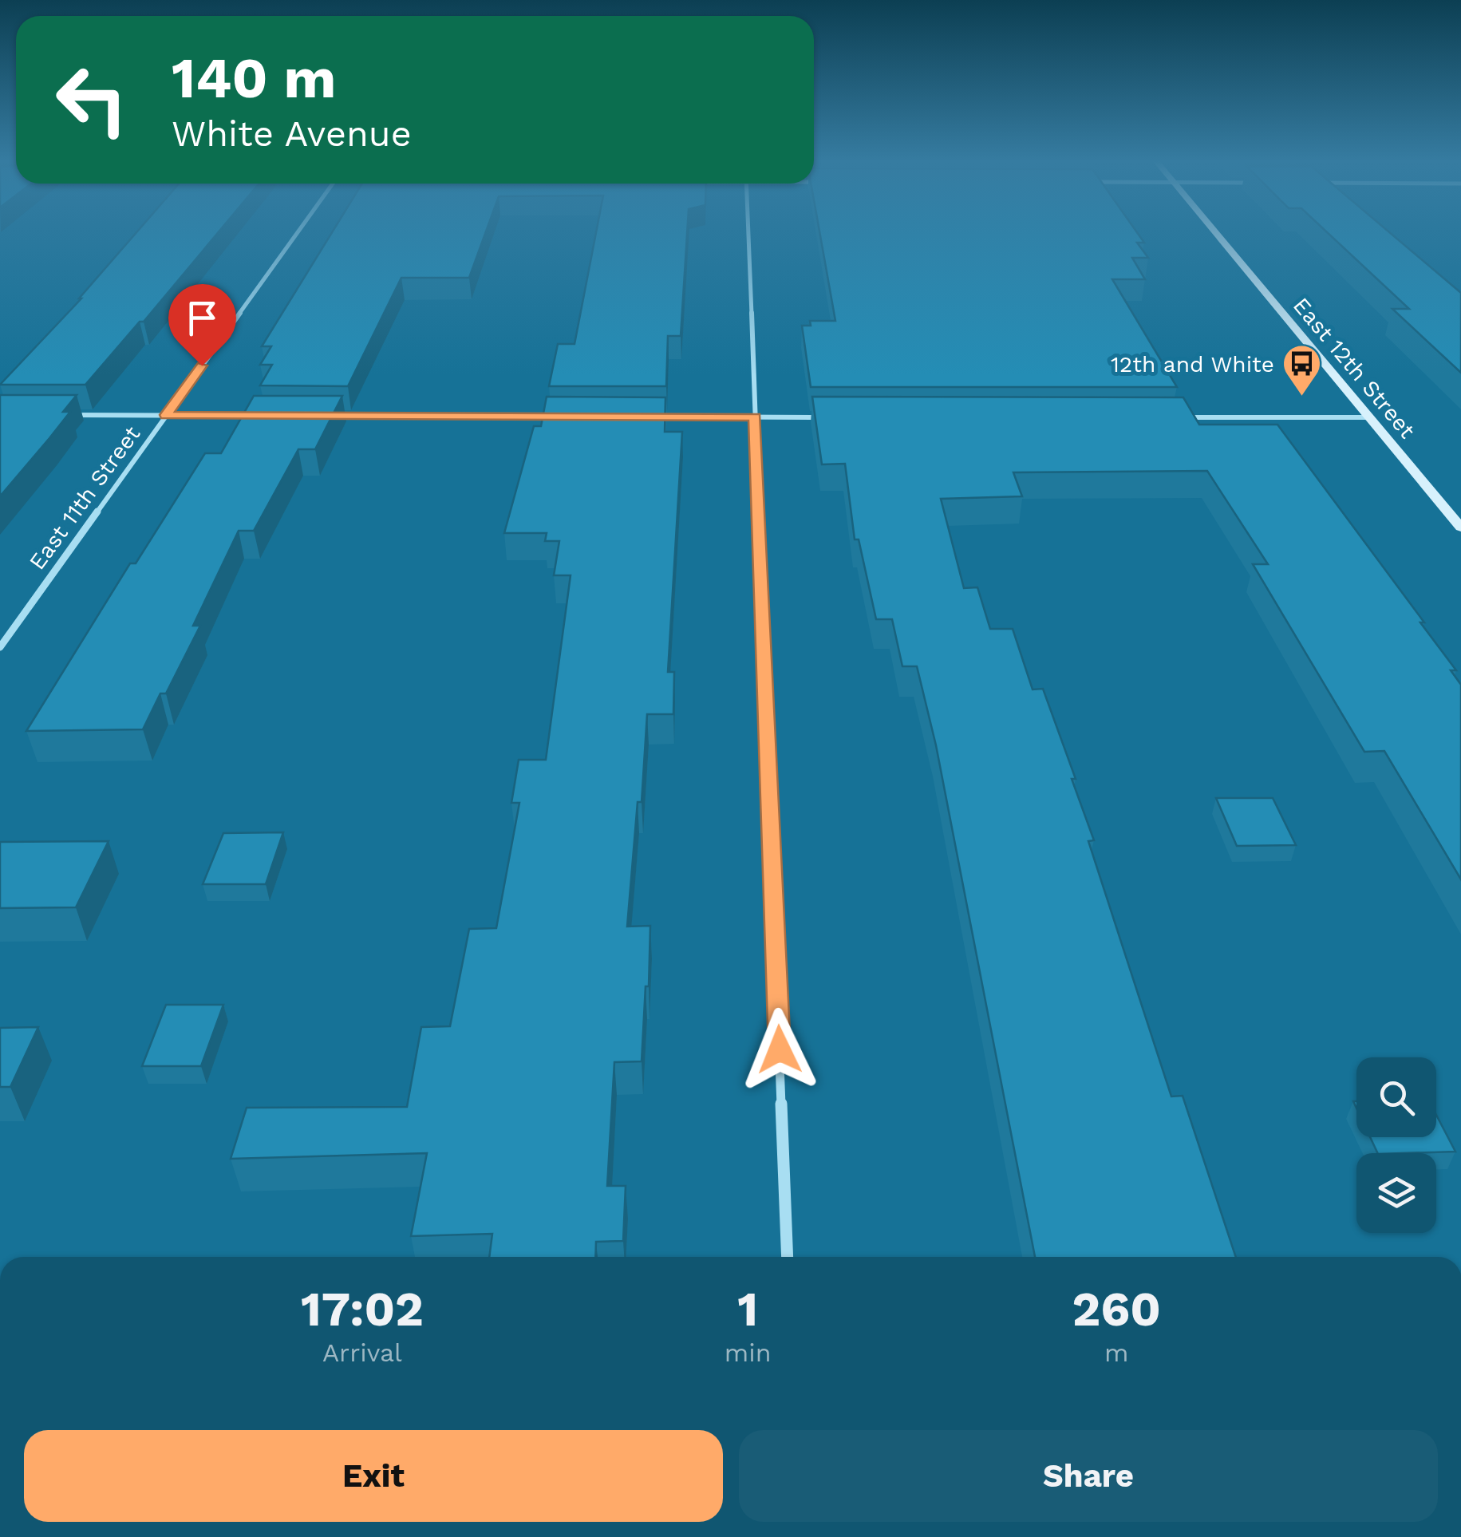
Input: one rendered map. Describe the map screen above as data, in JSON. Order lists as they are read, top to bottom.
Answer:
{
  "streets": {
    "street": ["East 12th Street", "East 11th Street"]
  },
  "places": {
    "bus stop": ["12th and White"]
  },
  "page": {
    "turn": ["140 m", "White Avenue"],
    "eta": [
      "17:02",
      "Arrival",
      "1",
      "min",
      "260",
      "m"
    ],
    "buttons": ["Exit", "Share"]
  }
}
